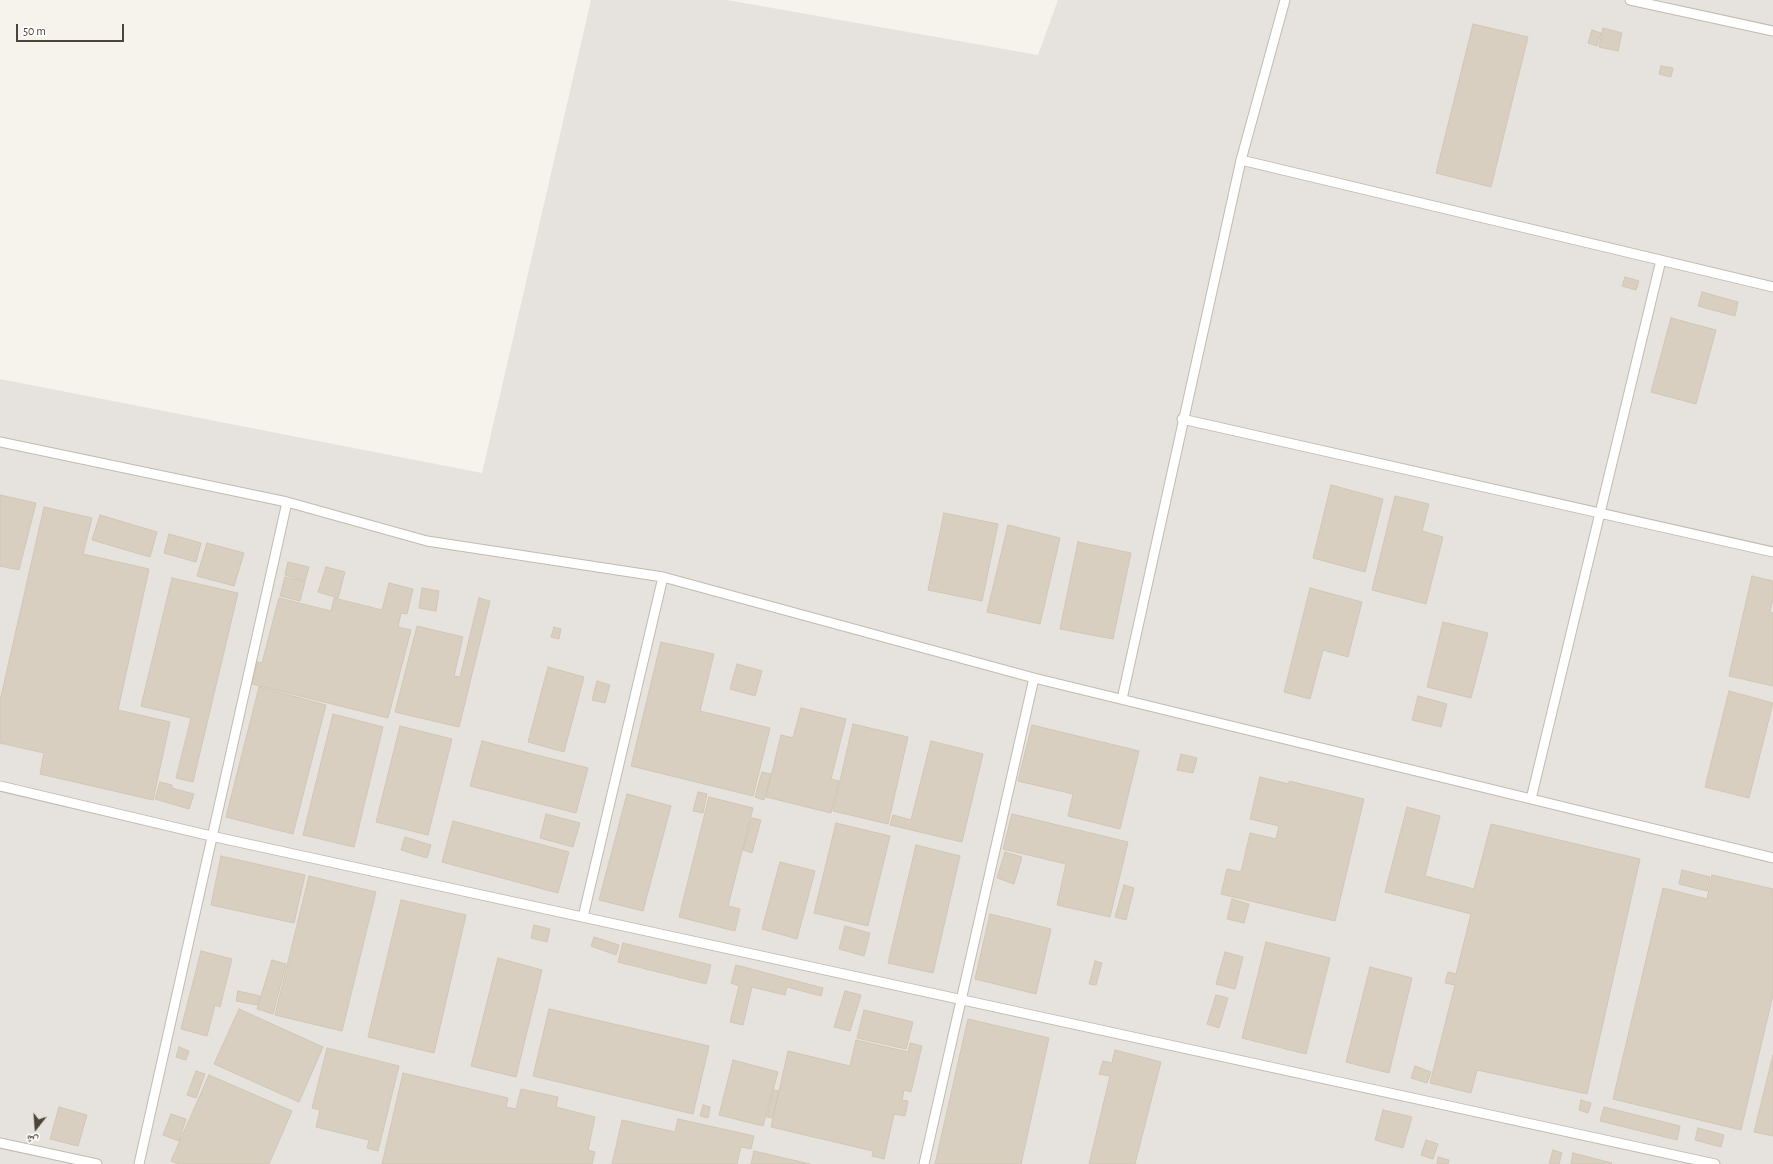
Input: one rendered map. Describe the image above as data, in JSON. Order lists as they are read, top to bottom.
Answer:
{
  "scale_bar": "50 m",
  "north": "bottom"
}
